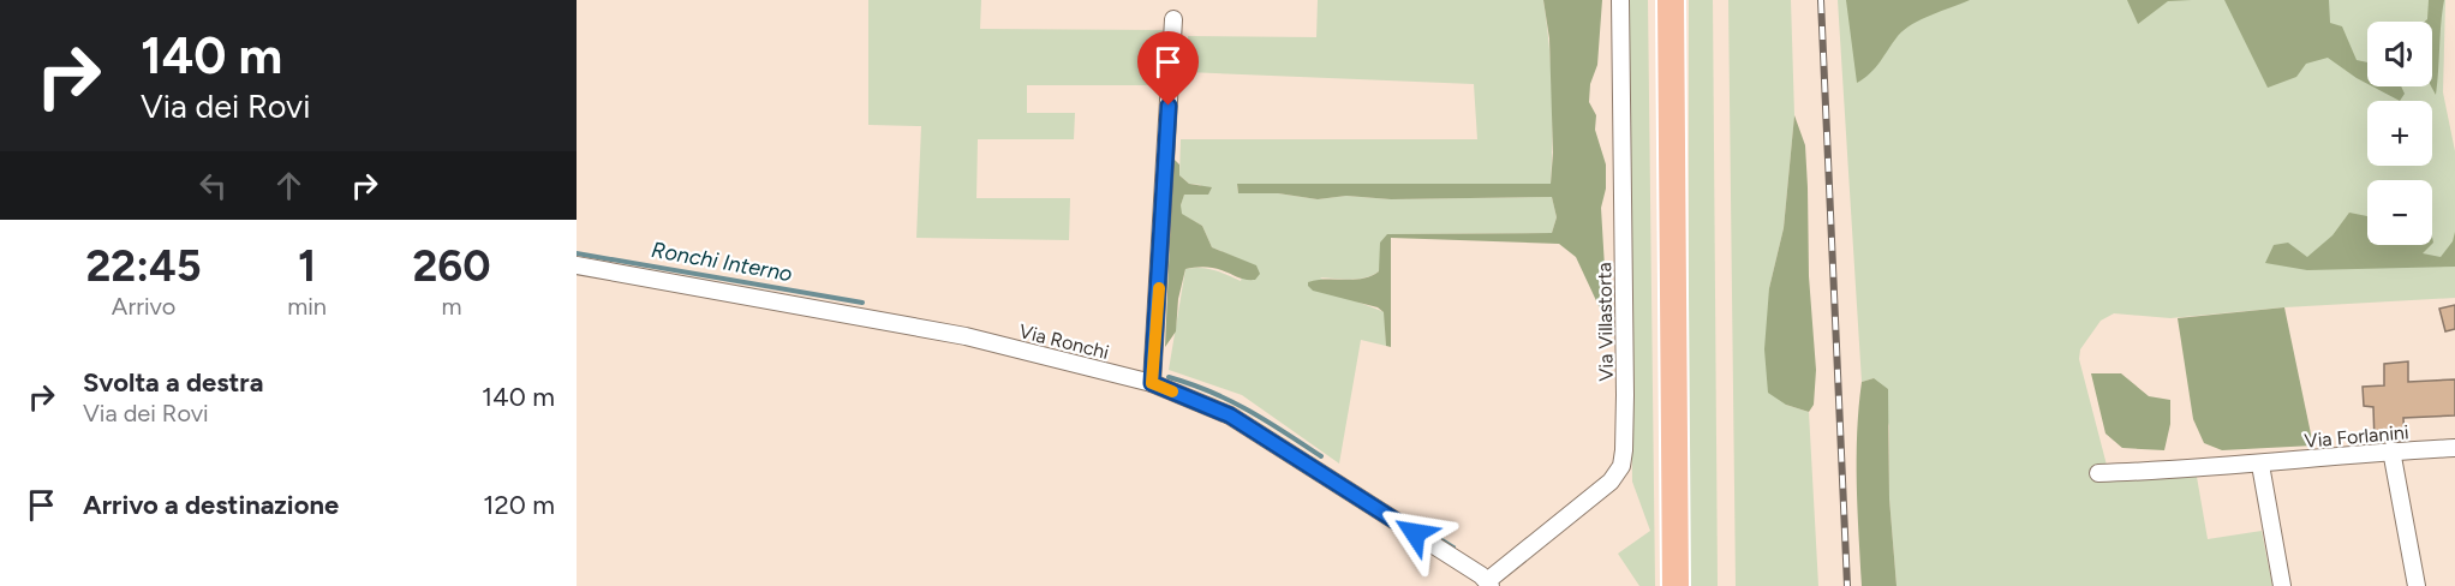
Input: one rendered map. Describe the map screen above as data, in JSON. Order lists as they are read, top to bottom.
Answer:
{
  "streets": {
    "street": ["Via Villastorta", "Via Ronchi", "Via Forlanini"]
  },
  "crossings": [
    ["Via Villastorta", "Via Ronchi"]
  ],
  "water": ["Ronchi Interno"],
  "page": {
    "turn": ["140 m", "Via dei Rovi"],
    "map_buttons": ["+", "−"],
    "eta": [
      "22:45",
      "Arrivo",
      "1",
      "min",
      "260",
      "m"
    ],
    "list": [
      {
        "name": "Svolta a destra",
        "note": "Via dei Rovi",
        "value": "140 m"
      },
      {
        "name": "Arrivo a destinazione",
        "value": "120 m"
      }
    ]
  }
}
